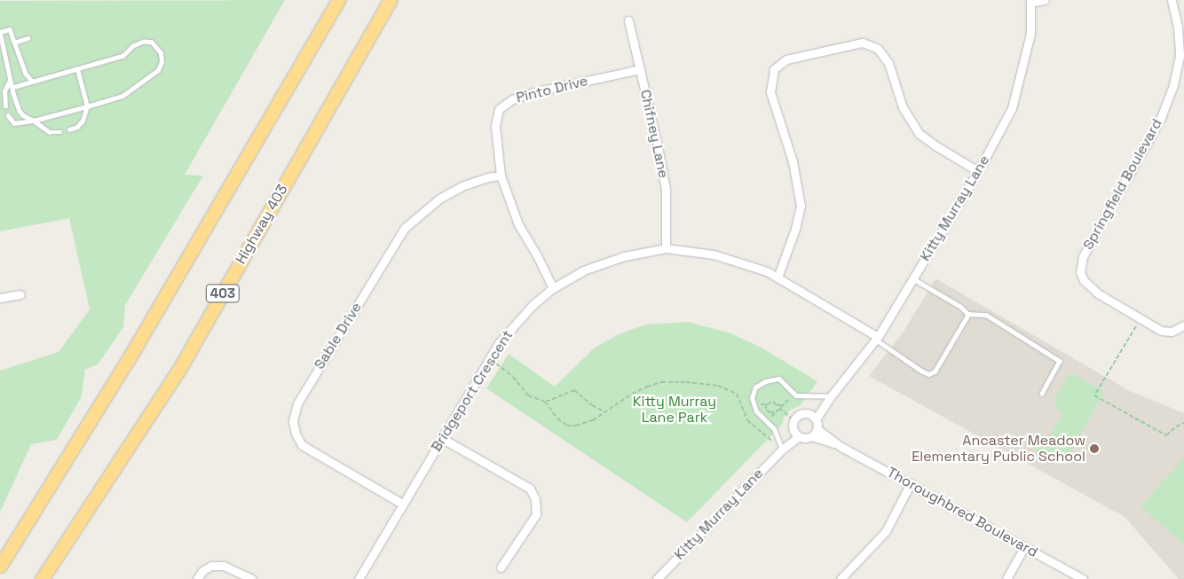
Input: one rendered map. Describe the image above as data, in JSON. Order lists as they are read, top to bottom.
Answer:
{
  "streets": {
    "highway": ["Highway 403", "403"],
    "street": [
      "Pinto Drive",
      "Chifney Lane",
      "Springfield Boulevard",
      "Kitty Murray Lane",
      "Sable Drive",
      "Bridgeport Crescent",
      "Thoroughbred Boulevard"
    ]
  },
  "crossings": [
    ["Pinto Drive", "Chifney Lane"],
    ["Pinto Drive", "Sable Drive"],
    ["Pinto Drive", "Bridgeport Crescent"],
    ["Chifney Lane", "Bridgeport Crescent"],
    ["Kitty Murray Lane", "Bridgeport Crescent"],
    ["Kitty Murray Lane", "Thoroughbred Boulevard"],
    ["Sable Drive", "Bridgeport Crescent"]
  ],
  "parks": ["Kitty Murray Lane Park"],
  "places": ["Ancaster Meadow Elementary Public School"]
}
